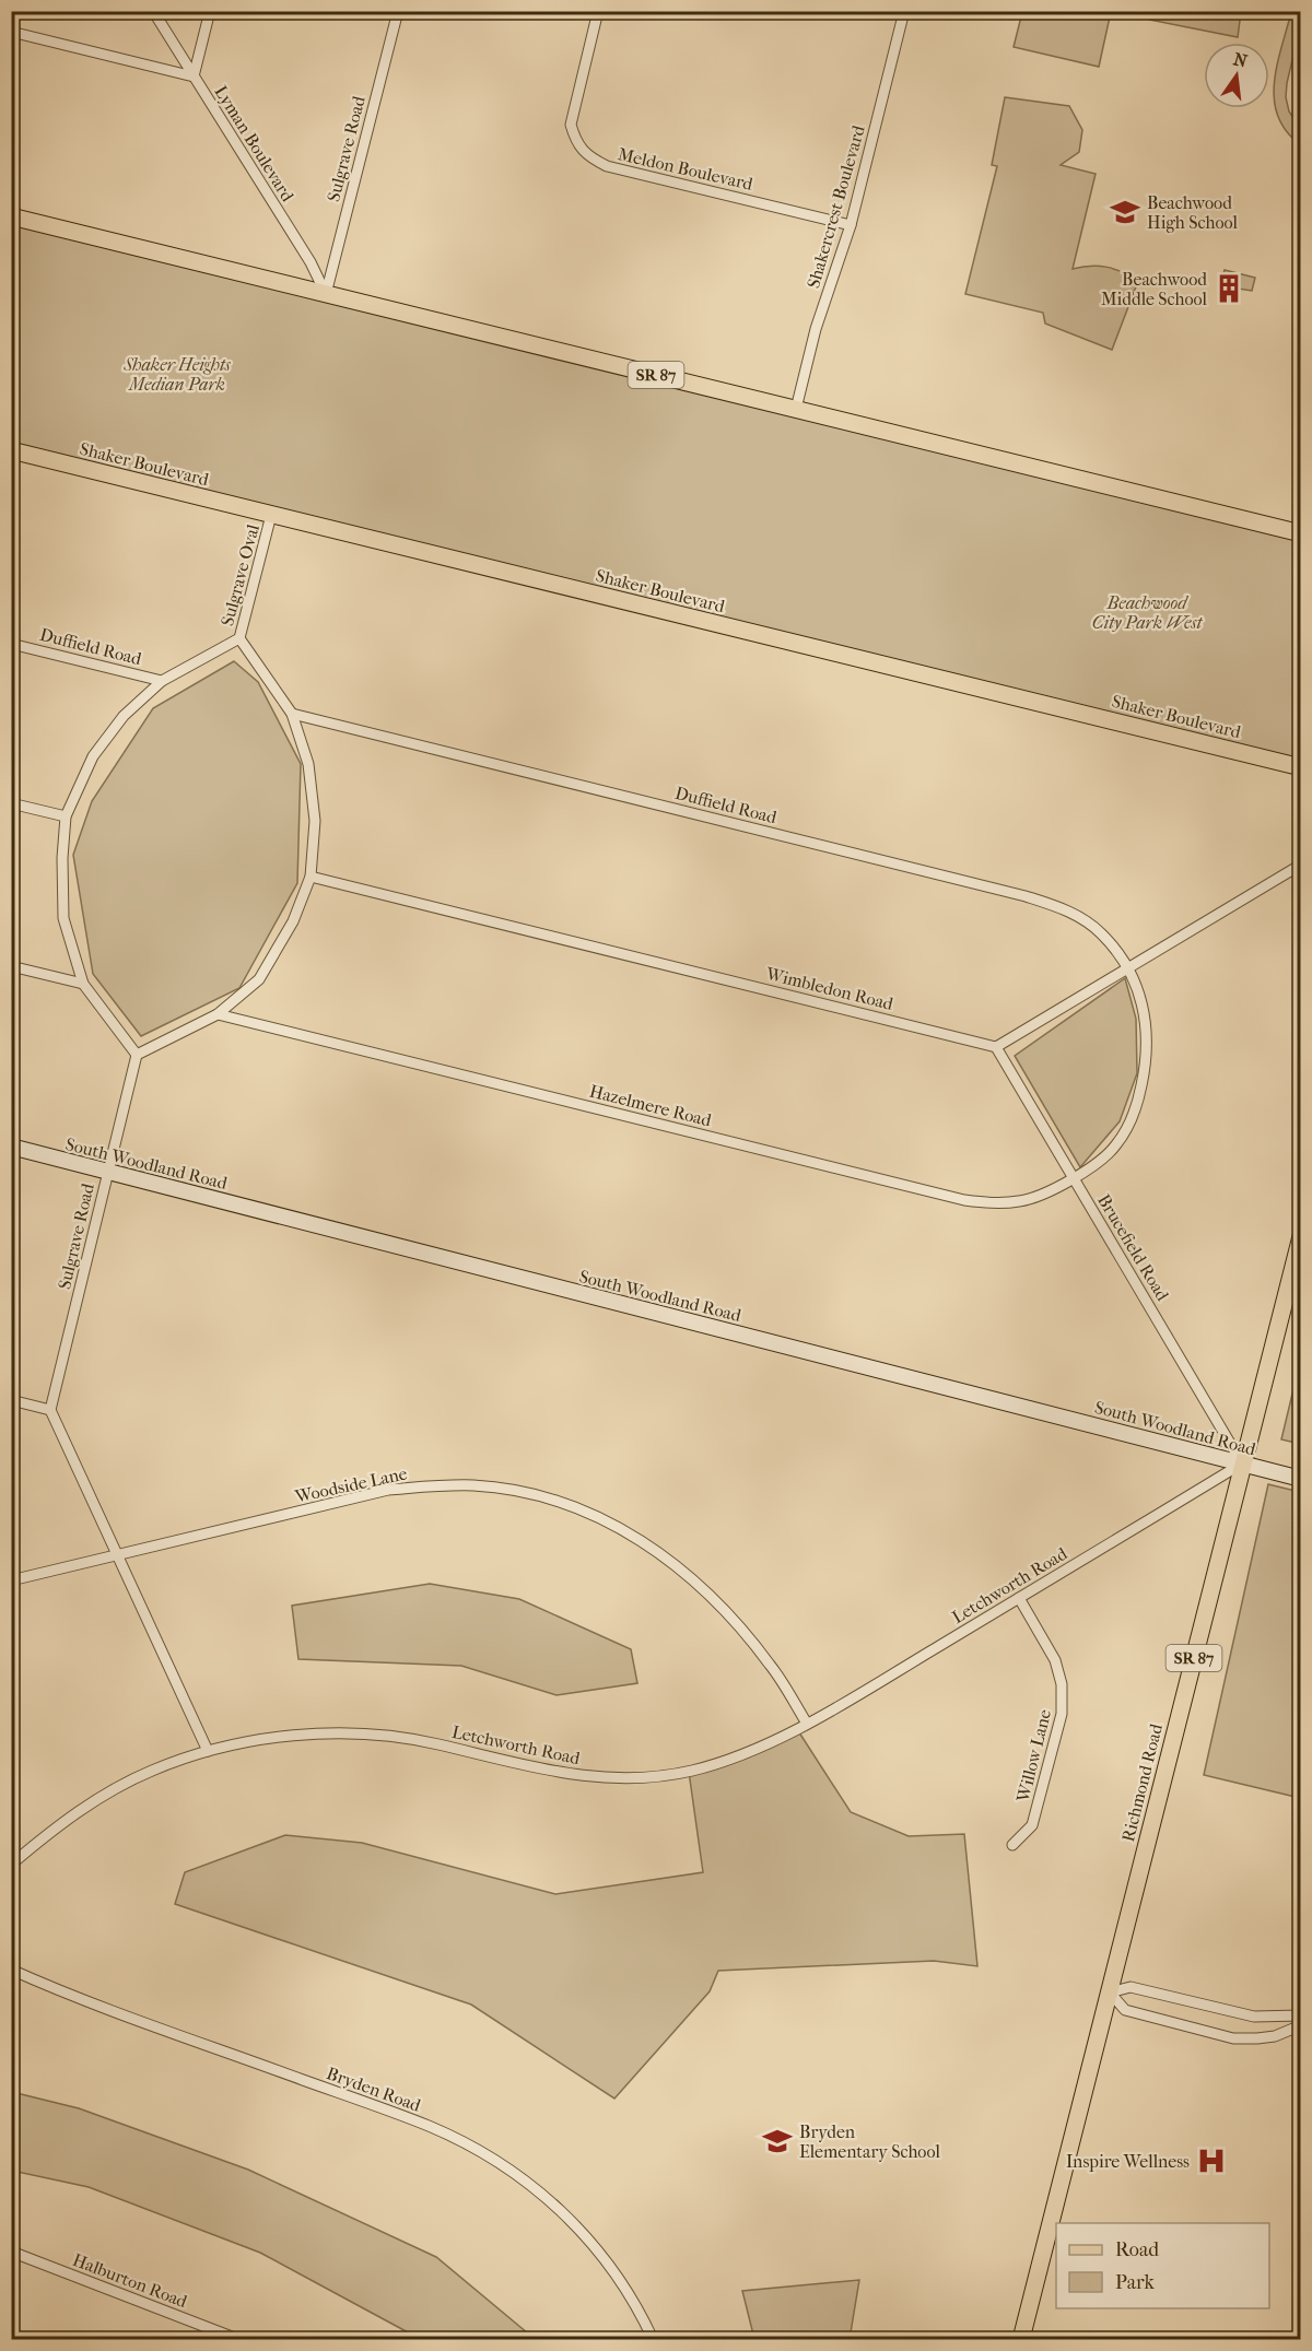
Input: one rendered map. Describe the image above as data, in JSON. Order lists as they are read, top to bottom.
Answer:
{
  "streets": {
    "main road": ["SR 87", "Shaker Boulevard", "Richmond Road"],
    "street": [
      "Lyman Boulevard",
      "Sulgrave Road",
      "Meldon Boulevard",
      "Shakercrest Boulevard",
      "Sulgrave Oval",
      "Duffield Road",
      "Wimbledon Road",
      "Hazelmere Road",
      "South Woodland Road",
      "Brucefield Road",
      "Woodside Lane",
      "Letchworth Road",
      "Willow Lane",
      "Bryden Road",
      "Halburton Road"
    ]
  },
  "crossings": [
    ["Lyman Boulevard", "Sulgrave Road"],
    ["Lyman Boulevard", "SR 87"],
    ["Sulgrave Road", "SR 87"],
    ["Sulgrave Road", "Sulgrave Oval"],
    ["Sulgrave Road", "South Woodland Road"],
    ["Meldon Boulevard", "Shakercrest Boulevard"],
    ["Shakercrest Boulevard", "SR 87"],
    ["Shaker Boulevard", "Sulgrave Oval"],
    ["Sulgrave Oval", "Duffield Road"],
    ["Sulgrave Oval", "Wimbledon Road"],
    ["Sulgrave Oval", "Hazelmere Road"],
    ["Duffield Road", "Hazelmere Road"],
    ["Duffield Road", "Brucefield Road"],
    ["Wimbledon Road", "Brucefield Road"],
    ["Hazelmere Road", "Brucefield Road"],
    ["South Woodland Road", "Brucefield Road"],
    ["South Woodland Road", "Letchworth Road"],
    ["South Woodland Road", "Richmond Road"],
    ["Brucefield Road", "Letchworth Road"],
    ["Brucefield Road", "Richmond Road"],
    ["Woodside Lane", "Letchworth Road"],
    ["Letchworth Road", "Willow Lane"],
    ["Letchworth Road", "Richmond Road"]
  ],
  "parks": ["Shaker Heights Median Park", "Beachwood City Park West"],
  "places": {
    "school or university": ["Beachwood High School", "Bryden Elementary School"],
    "building": ["Beachwood Middle School"],
    "hospital": ["Inspire Wellness"]
  },
  "legend": ["Road", "Park"],
  "north": "top"
}
